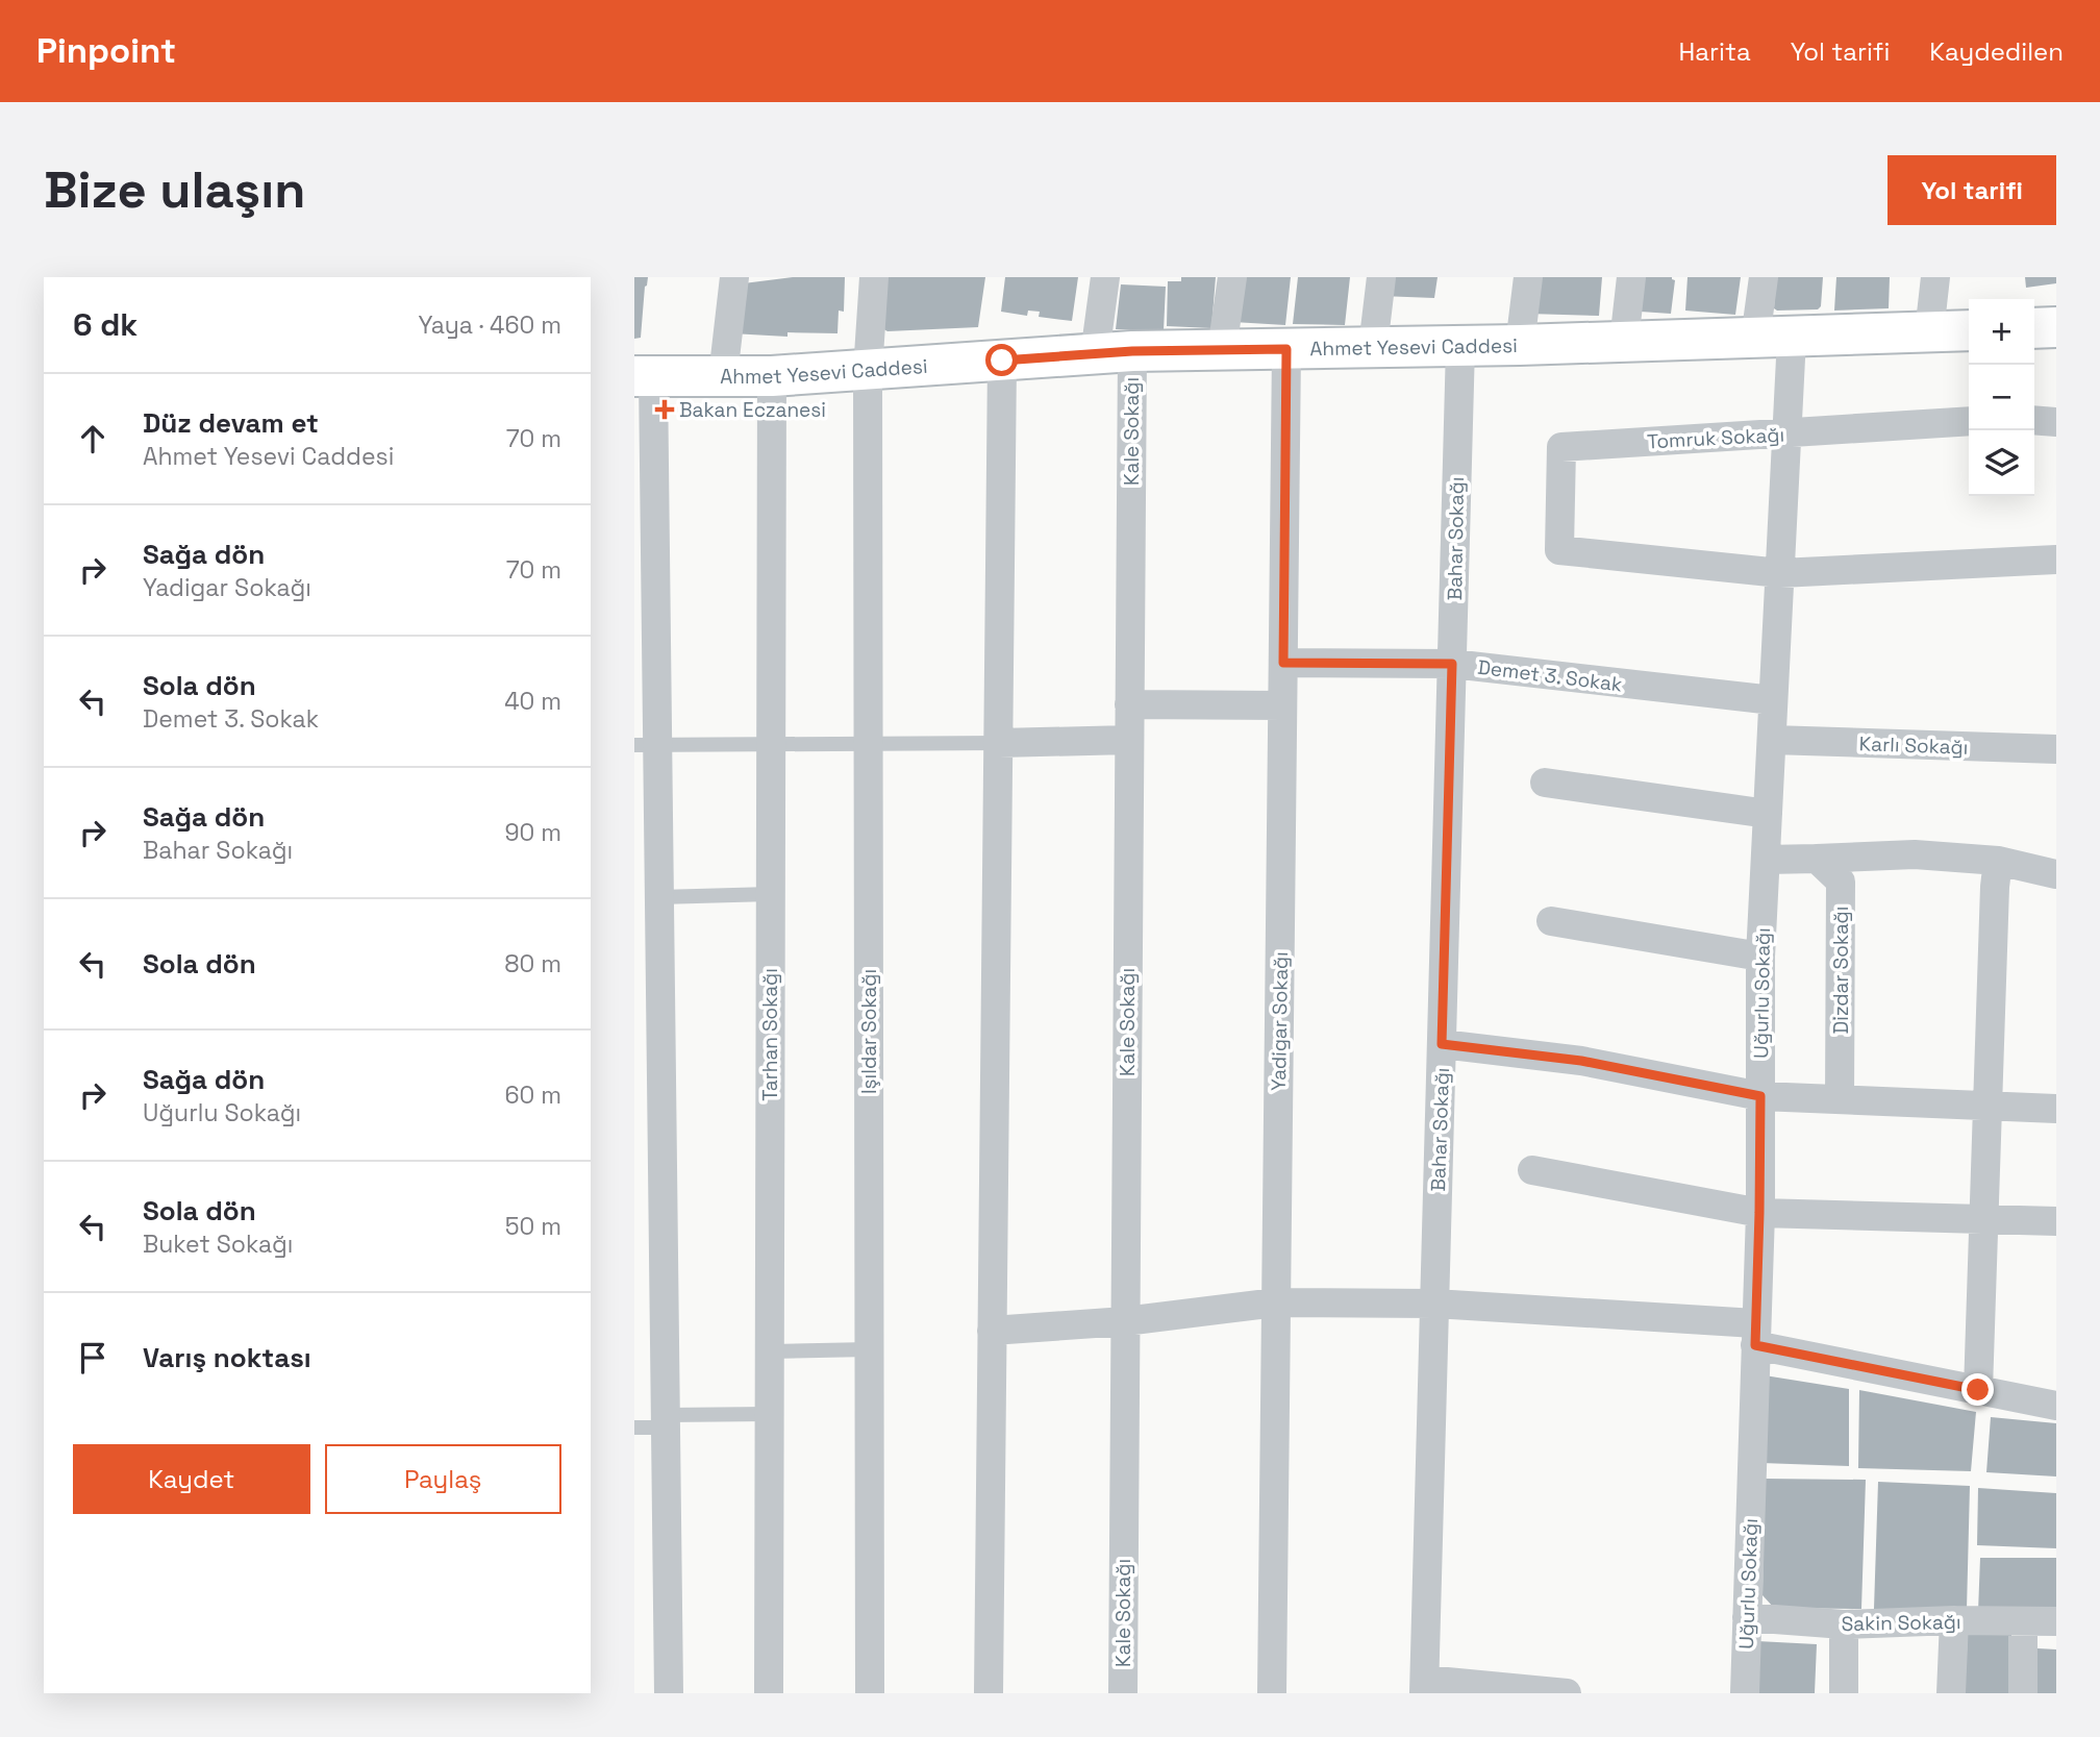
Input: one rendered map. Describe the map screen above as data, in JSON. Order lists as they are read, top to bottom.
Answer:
{
  "streets": {
    "street": [
      "Ahmet Yesevi Caddesi",
      "Kale Sokağı",
      "Tomruk Sokağı",
      "Bahar Sokağı",
      "Demet 3. Sokak",
      "Karlı Sokağı",
      "Dizdar Sokağı",
      "Uğurlu Sokağı",
      "Yadigar Sokağı",
      "Işıldar Sokağı",
      "Tarhan Sokağı",
      "Sakin Sokağı"
    ]
  },
  "crossings": [
    ["Ahmet Yesevi Caddesi", "Kale Sokağı"],
    ["Ahmet Yesevi Caddesi", "Bahar Sokağı"],
    ["Ahmet Yesevi Caddesi", "Uğurlu Sokağı"],
    ["Ahmet Yesevi Caddesi", "Yadigar Sokağı"],
    ["Ahmet Yesevi Caddesi", "Işıldar Sokağı"],
    ["Ahmet Yesevi Caddesi", "Tarhan Sokağı"],
    ["Tomruk Sokağı", "Uğurlu Sokağı"],
    ["Bahar Sokağı", "Demet 3. Sokak"],
    ["Demet 3. Sokak", "Uğurlu Sokağı"],
    ["Demet 3. Sokak", "Yadigar Sokağı"],
    ["Karlı Sokağı", "Uğurlu Sokağı"],
    ["Uğurlu Sokağı", "Sakin Sokağı"]
  ],
  "places": {
    "health": ["Bakan Eczanesi"]
  },
  "page": {
    "header": "Pinpoint",
    "nav": ["Harita", "Yol tarifi", "Kaydedilen"],
    "buttons": [
      "Yol tarifi",
      ["Kaydet", "Paylaş"]
    ],
    "title": "Bize ulaşın",
    "heading": ["6 dk", "Yaya · 460 m"],
    "map_buttons": ["+", "−"],
    "list": [
      ["Düz devam et", "Ahmet Yesevi Caddesi", "70 m"],
      ["Sağa dön", "Yadigar Sokağı", "70 m"],
      ["Sola dön", "Demet 3. Sokak", "40 m"],
      ["Sağa dön", "Bahar Sokağı", "90 m"],
      ["Sola dön", "80 m"],
      ["Sağa dön", "Uğurlu Sokağı", "60 m"],
      ["Sola dön", "Buket Sokağı", "50 m"],
      "Varış noktası"
    ]
  }
}
